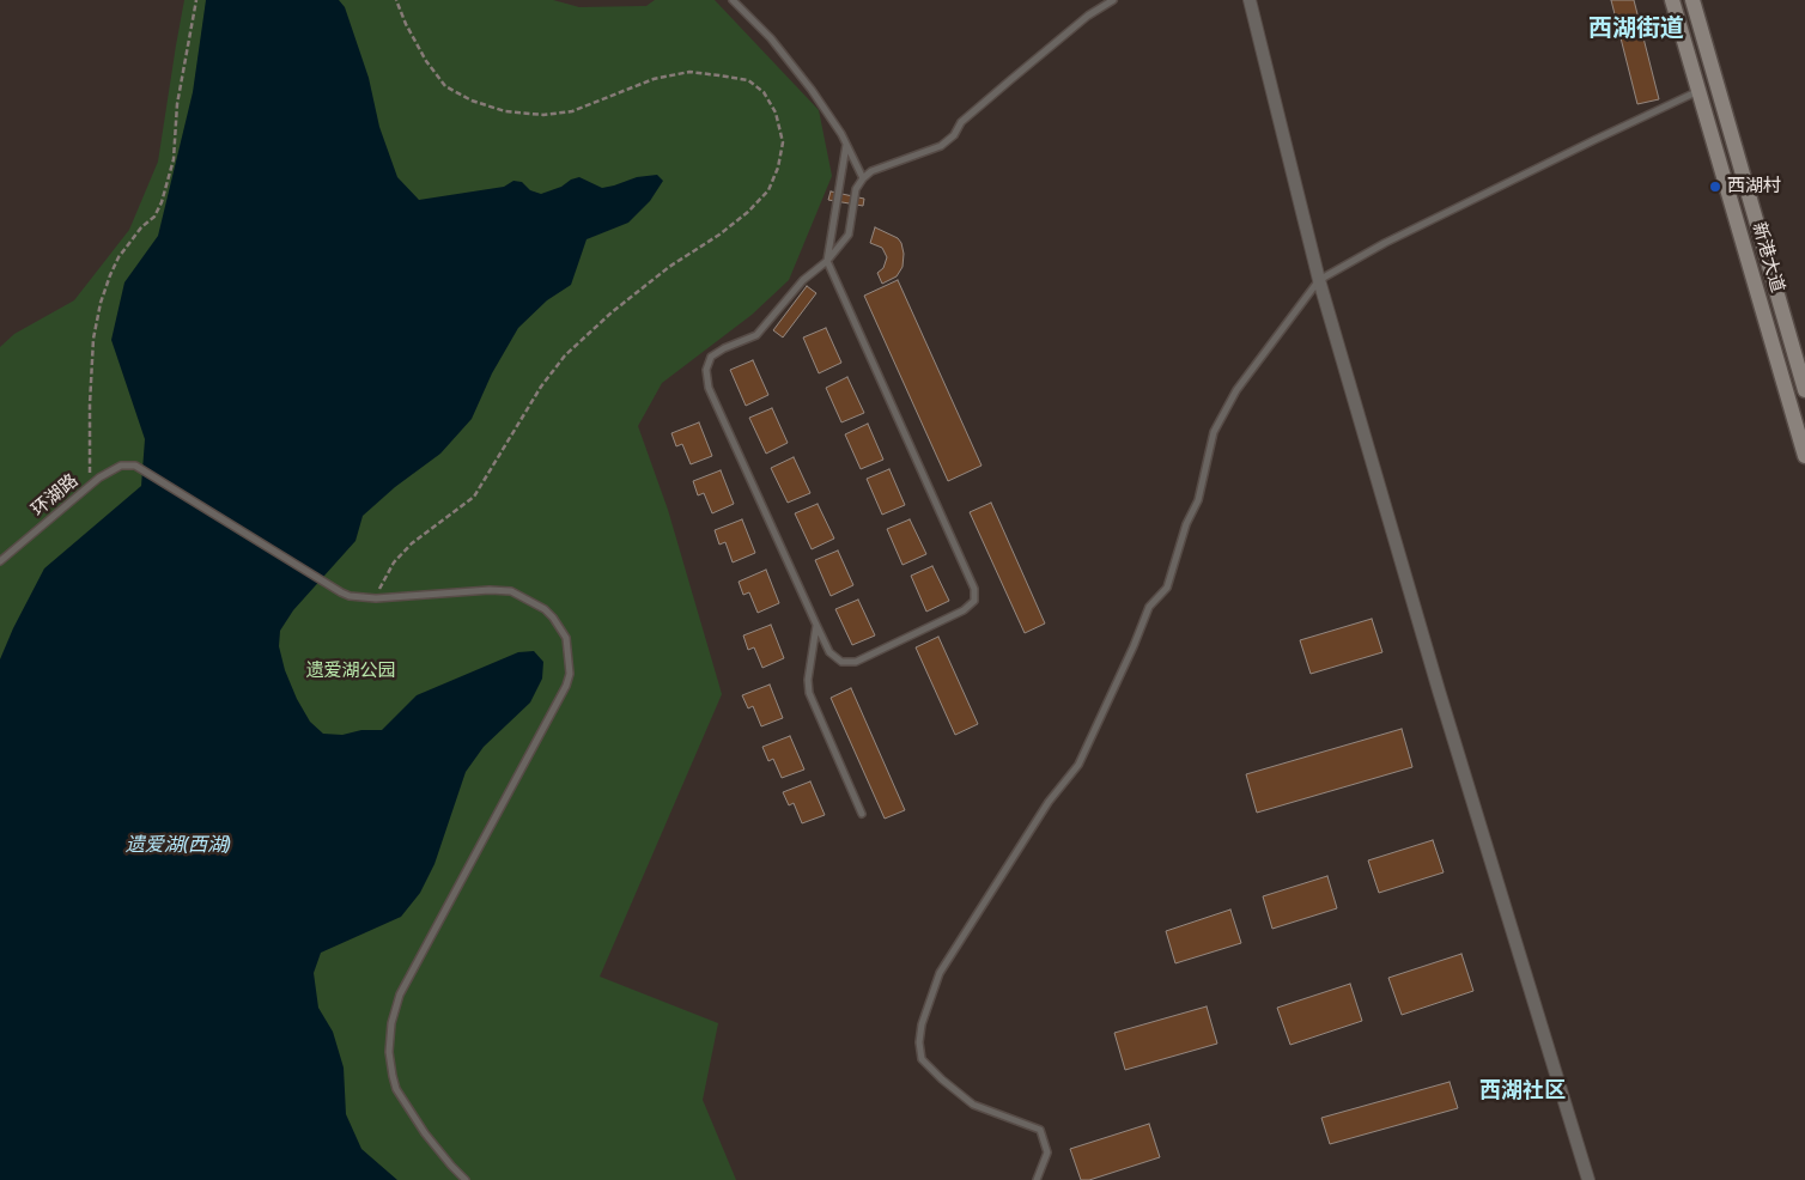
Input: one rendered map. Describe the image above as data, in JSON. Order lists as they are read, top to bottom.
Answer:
{
  "streets": {
    "main road": ["新港大道"],
    "lane": ["环湖路"]
  },
  "districts": ["西湖街道", "西湖社区"],
  "water": ["遗爱湖(西湖)"],
  "parks": ["遗爱湖公园"],
  "places": ["西湖村"]
}
